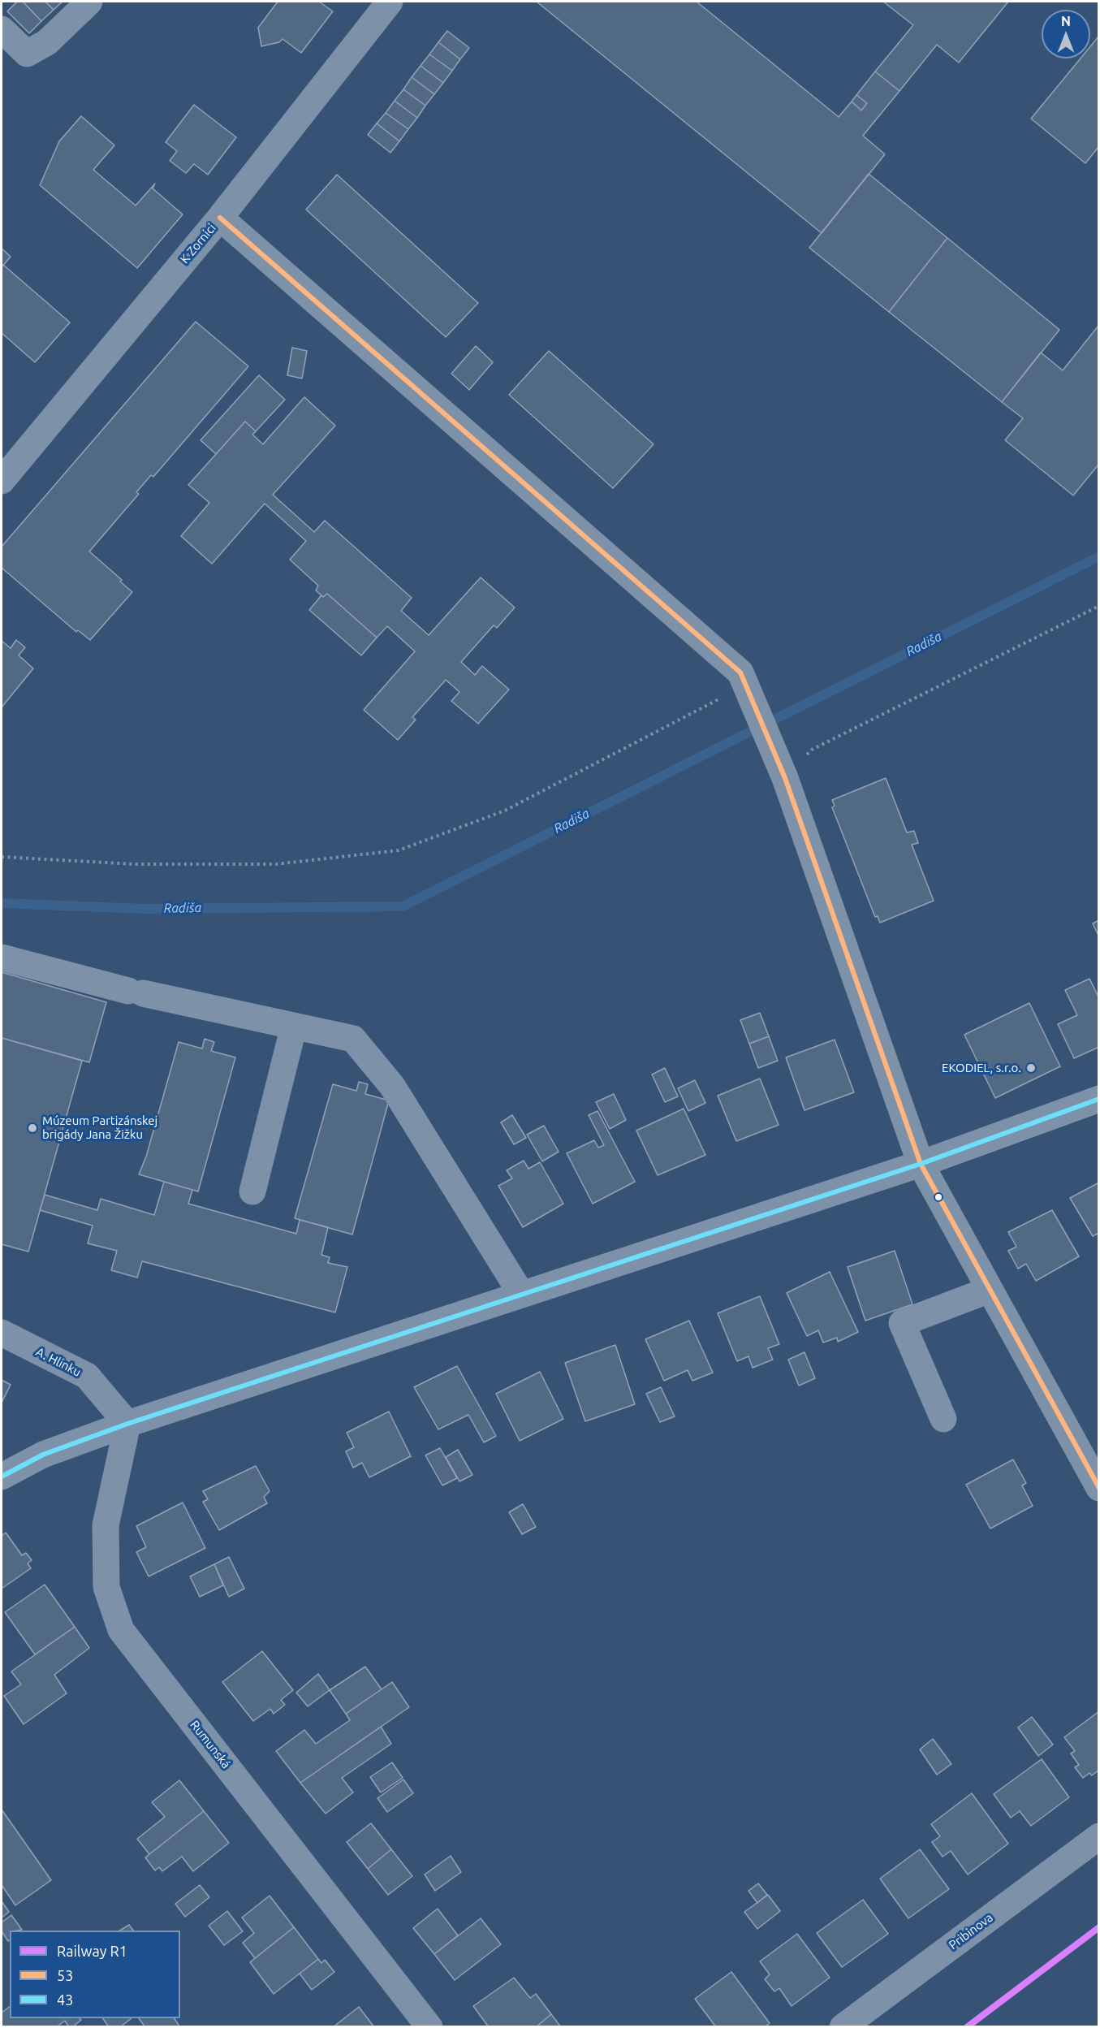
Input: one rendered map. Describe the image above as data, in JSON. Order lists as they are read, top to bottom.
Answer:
{
  "streets": {
    "street": [
      "K Zornici",
      "A. Hlinku",
      "Rumunská",
      "Pribinova"
    ]
  },
  "crossings": [
    ["A. Hlinku", "Rumunská"]
  ],
  "water": ["Radiša"],
  "places": ["EKODIEL, s.r.o.", "Múzeum Partizánskej brigády Jana Žižku"],
  "lines": ["transit line 53", "transit line 43", "rail line R1"],
  "legend": ["Railway R1", "53", "43"],
  "north": "top"
}
